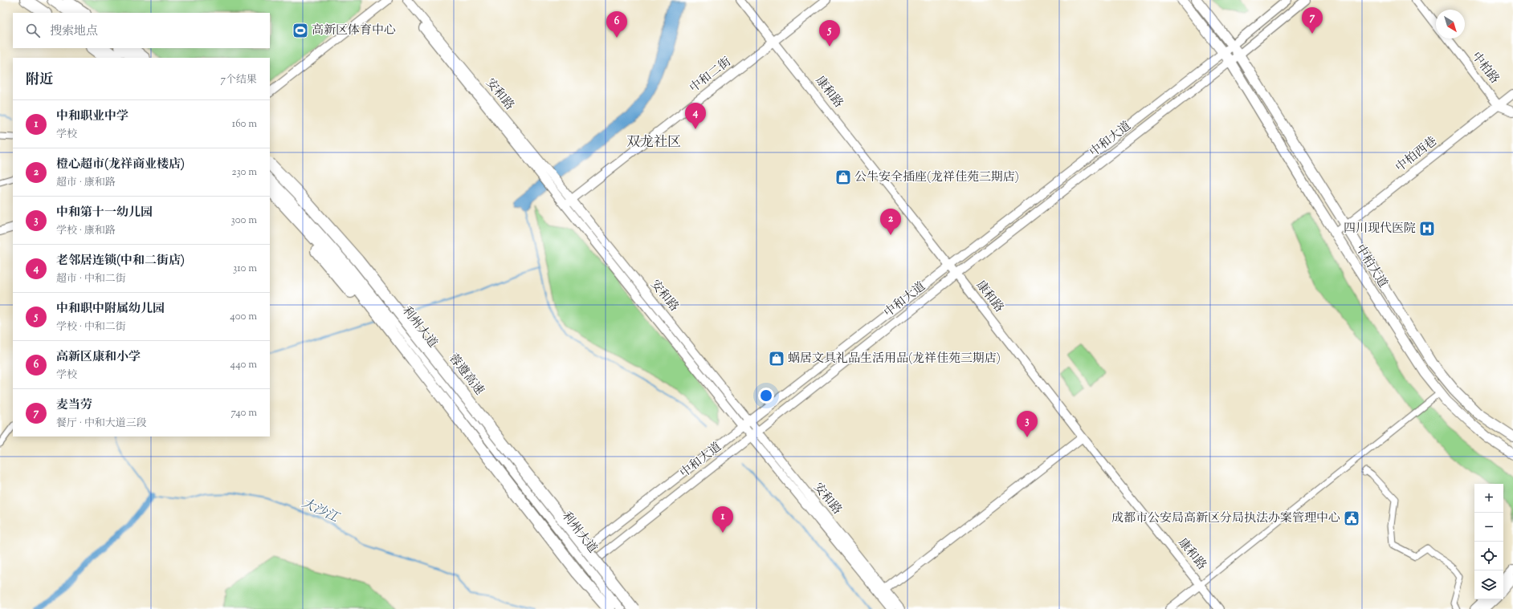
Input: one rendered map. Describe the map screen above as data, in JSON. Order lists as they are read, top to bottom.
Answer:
{
  "streets": {
    "highway": ["利州大道", "蓉遵高速"],
    "main road": ["中柏大道"],
    "street": [
      "中柏路",
      "中和二街",
      "康和路",
      "安和路",
      "中和大道",
      "中柏西巷"
    ]
  },
  "crossings": [
    ["中柏路", "中柏西巷"],
    ["中和二街", "康和路"],
    ["中和二街", "安和路"],
    ["康和路", "中和大道"],
    ["安和路", "中和大道"],
    ["中和大道", "中柏大道"],
    ["中和大道", "利州大道"],
    ["中柏西巷", "中柏大道"]
  ],
  "districts": ["双龙社区"],
  "water": ["大沙江"],
  "places": {
    "sports": ["高新区体育中心"],
    "shop": ["公牛安全插座(龙祥佳苑三期店)", "蜗居文具礼品生活用品(龙祥佳苑三期店)"],
    "hospital": ["四川现代医院"],
    "public building": ["成都市公安局高新区分局执法办案管理中心"]
  },
  "north": "bottom right",
  "page": {
    "pins": [
      "7",
      "6",
      "5",
      "4",
      "2",
      "3",
      "1"
    ],
    "search": "搜索地点",
    "heading": ["附近", "7个结果"],
    "list": [
      {
        "mark": "1",
        "name": "中和职业中学",
        "note": "学校",
        "value": "160 m"
      },
      {
        "mark": "2",
        "name": "橙心超市(龙祥商业楼店)",
        "note": "超市 · 康和路",
        "value": "230 m"
      },
      {
        "mark": "3",
        "name": "中和第十一幼儿园",
        "note": "学校 · 康和路",
        "value": "300 m"
      },
      {
        "mark": "4",
        "name": "老邻居连锁(中和二街店)",
        "note": "超市 · 中和二街",
        "value": "310 m"
      },
      {
        "mark": "5",
        "name": "中和职中附属幼儿园",
        "note": "学校 · 中和二街",
        "value": "400 m"
      },
      {
        "mark": "6",
        "name": "高新区康和小学",
        "note": "学校",
        "value": "440 m"
      },
      {
        "mark": "7",
        "name": "麦当劳",
        "note": "餐厅 · 中和大道三段",
        "value": "740 m"
      }
    ],
    "map_buttons": ["+", "−"]
  }
}
